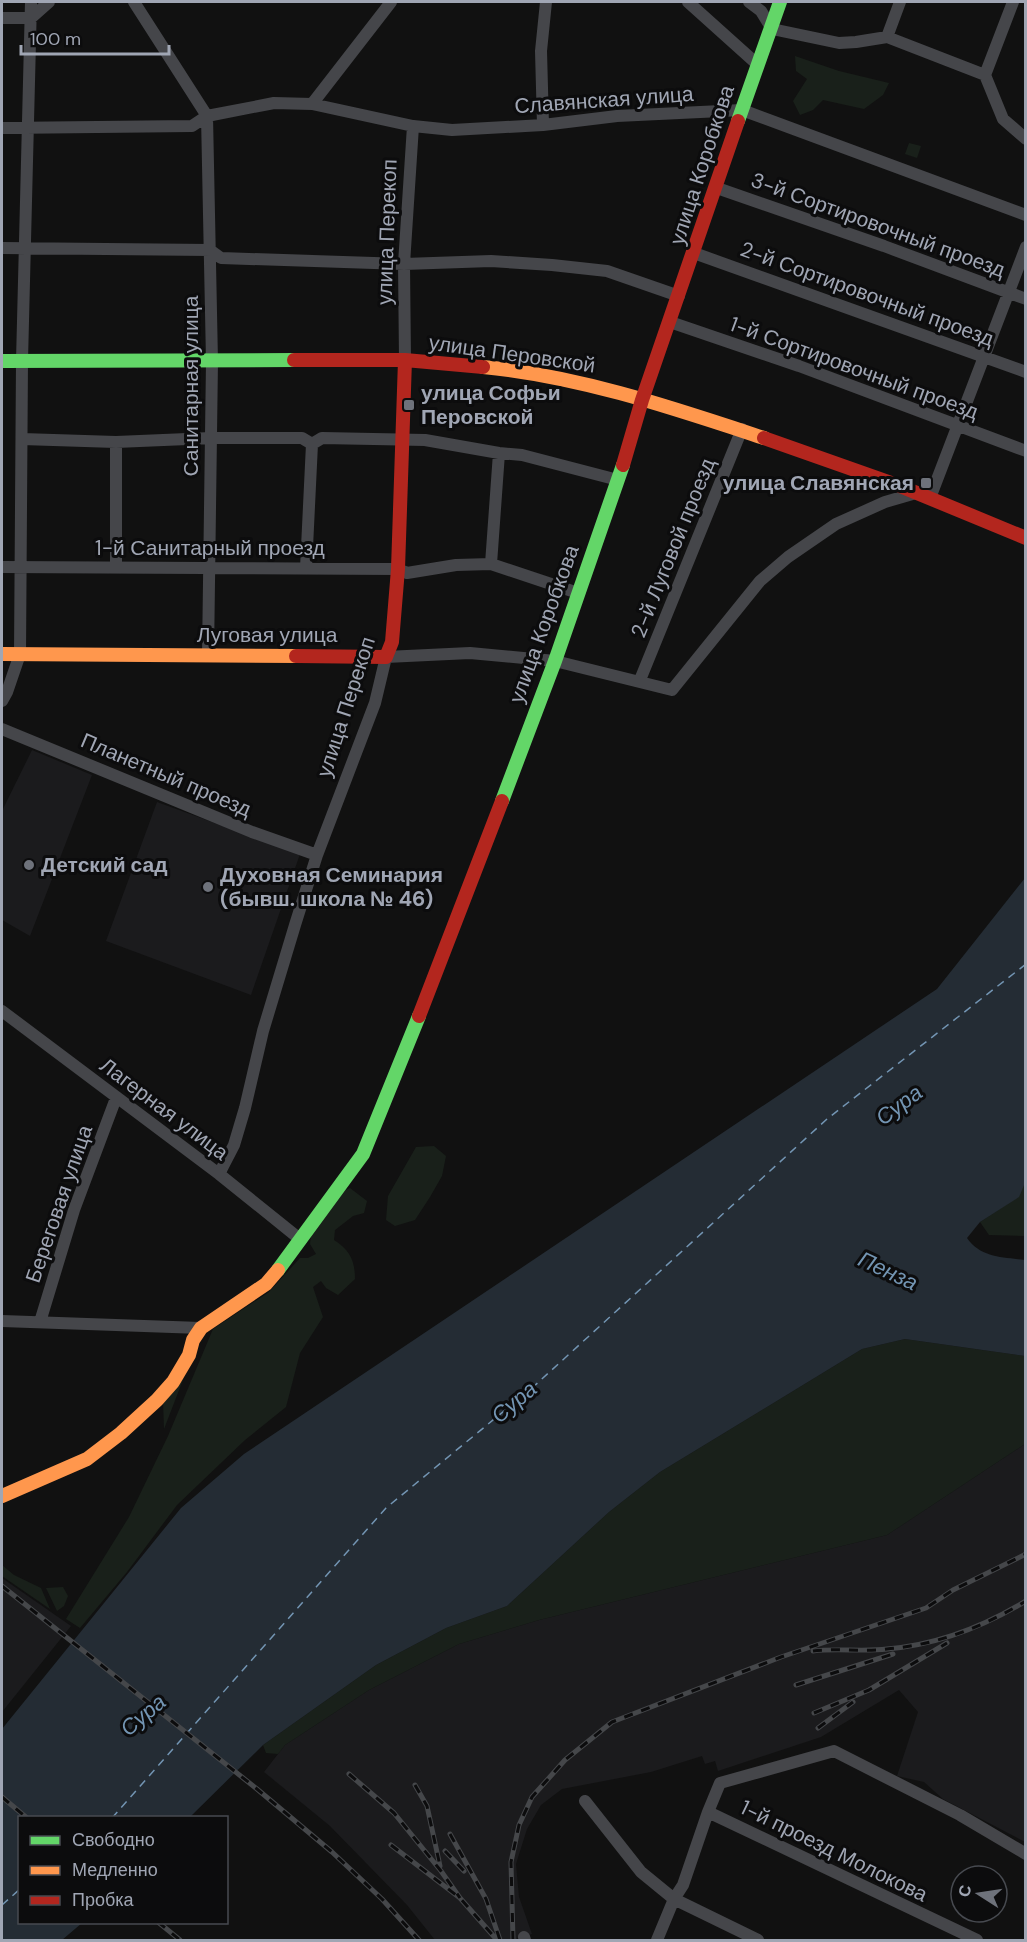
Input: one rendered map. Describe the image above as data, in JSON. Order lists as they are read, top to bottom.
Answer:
{
  "streets": {
    "street": [
      "Славянская улица",
      "улица Коробкова",
      "3-й Сортировочный проезд",
      "улица Перекоп",
      "2-й Сортировочный проезд",
      "улица Перовской",
      "1-й Сортировочный проезд",
      "Санитарная улица",
      "1-й Санитарный проезд",
      "2-й Луговой проезд",
      "Луговая улица",
      "Планетный проезд",
      "Лагерная улица",
      "Береговая улица",
      "1-й проезд Молокова"
    ]
  },
  "crossings": [
    ["Славянская улица", "улица Коробкова"],
    ["Славянская улица", "улица Перекоп"],
    ["Славянская улица", "Санитарная улица"],
    ["улица Коробкова", "3-й Сортировочный проезд"],
    ["улица Коробкова", "2-й Сортировочный проезд"],
    ["улица Коробкова", "улица Перовской"],
    ["улица Коробкова", "1-й Сортировочный проезд"],
    ["улица Коробкова", "Луговая улица"],
    ["улица Коробкова", "Лагерная улица"],
    ["улица Перекоп", "улица Перовской"],
    ["улица Перекоп", "1-й Санитарный проезд"],
    ["улица Перекоп", "Луговая улица"],
    ["улица Перекоп", "Планетный проезд"],
    ["улица Перекоп", "Лагерная улица"],
    ["улица Перовской", "Санитарная улица"],
    ["улица Перовской", "2-й Луговой проезд"],
    ["улица Перовской", "Луговая улица"],
    ["Санитарная улица", "1-й Санитарный проезд"],
    ["Санитарная улица", "Луговая улица"],
    ["2-й Луговой проезд", "Луговая улица"],
    ["Лагерная улица", "Береговая улица"]
  ],
  "water": ["Сура", "Пенза"],
  "places": {
    "transit": ["улица Софьи Перовской", "улица Славянская"],
    "other": ["Детский сад", "Духовная Семинария (бывш. школа № 46)"]
  },
  "legend": ["Свободно", "Медленно", "Пробка"],
  "scale_bar": "100 m",
  "north": "left"
}
